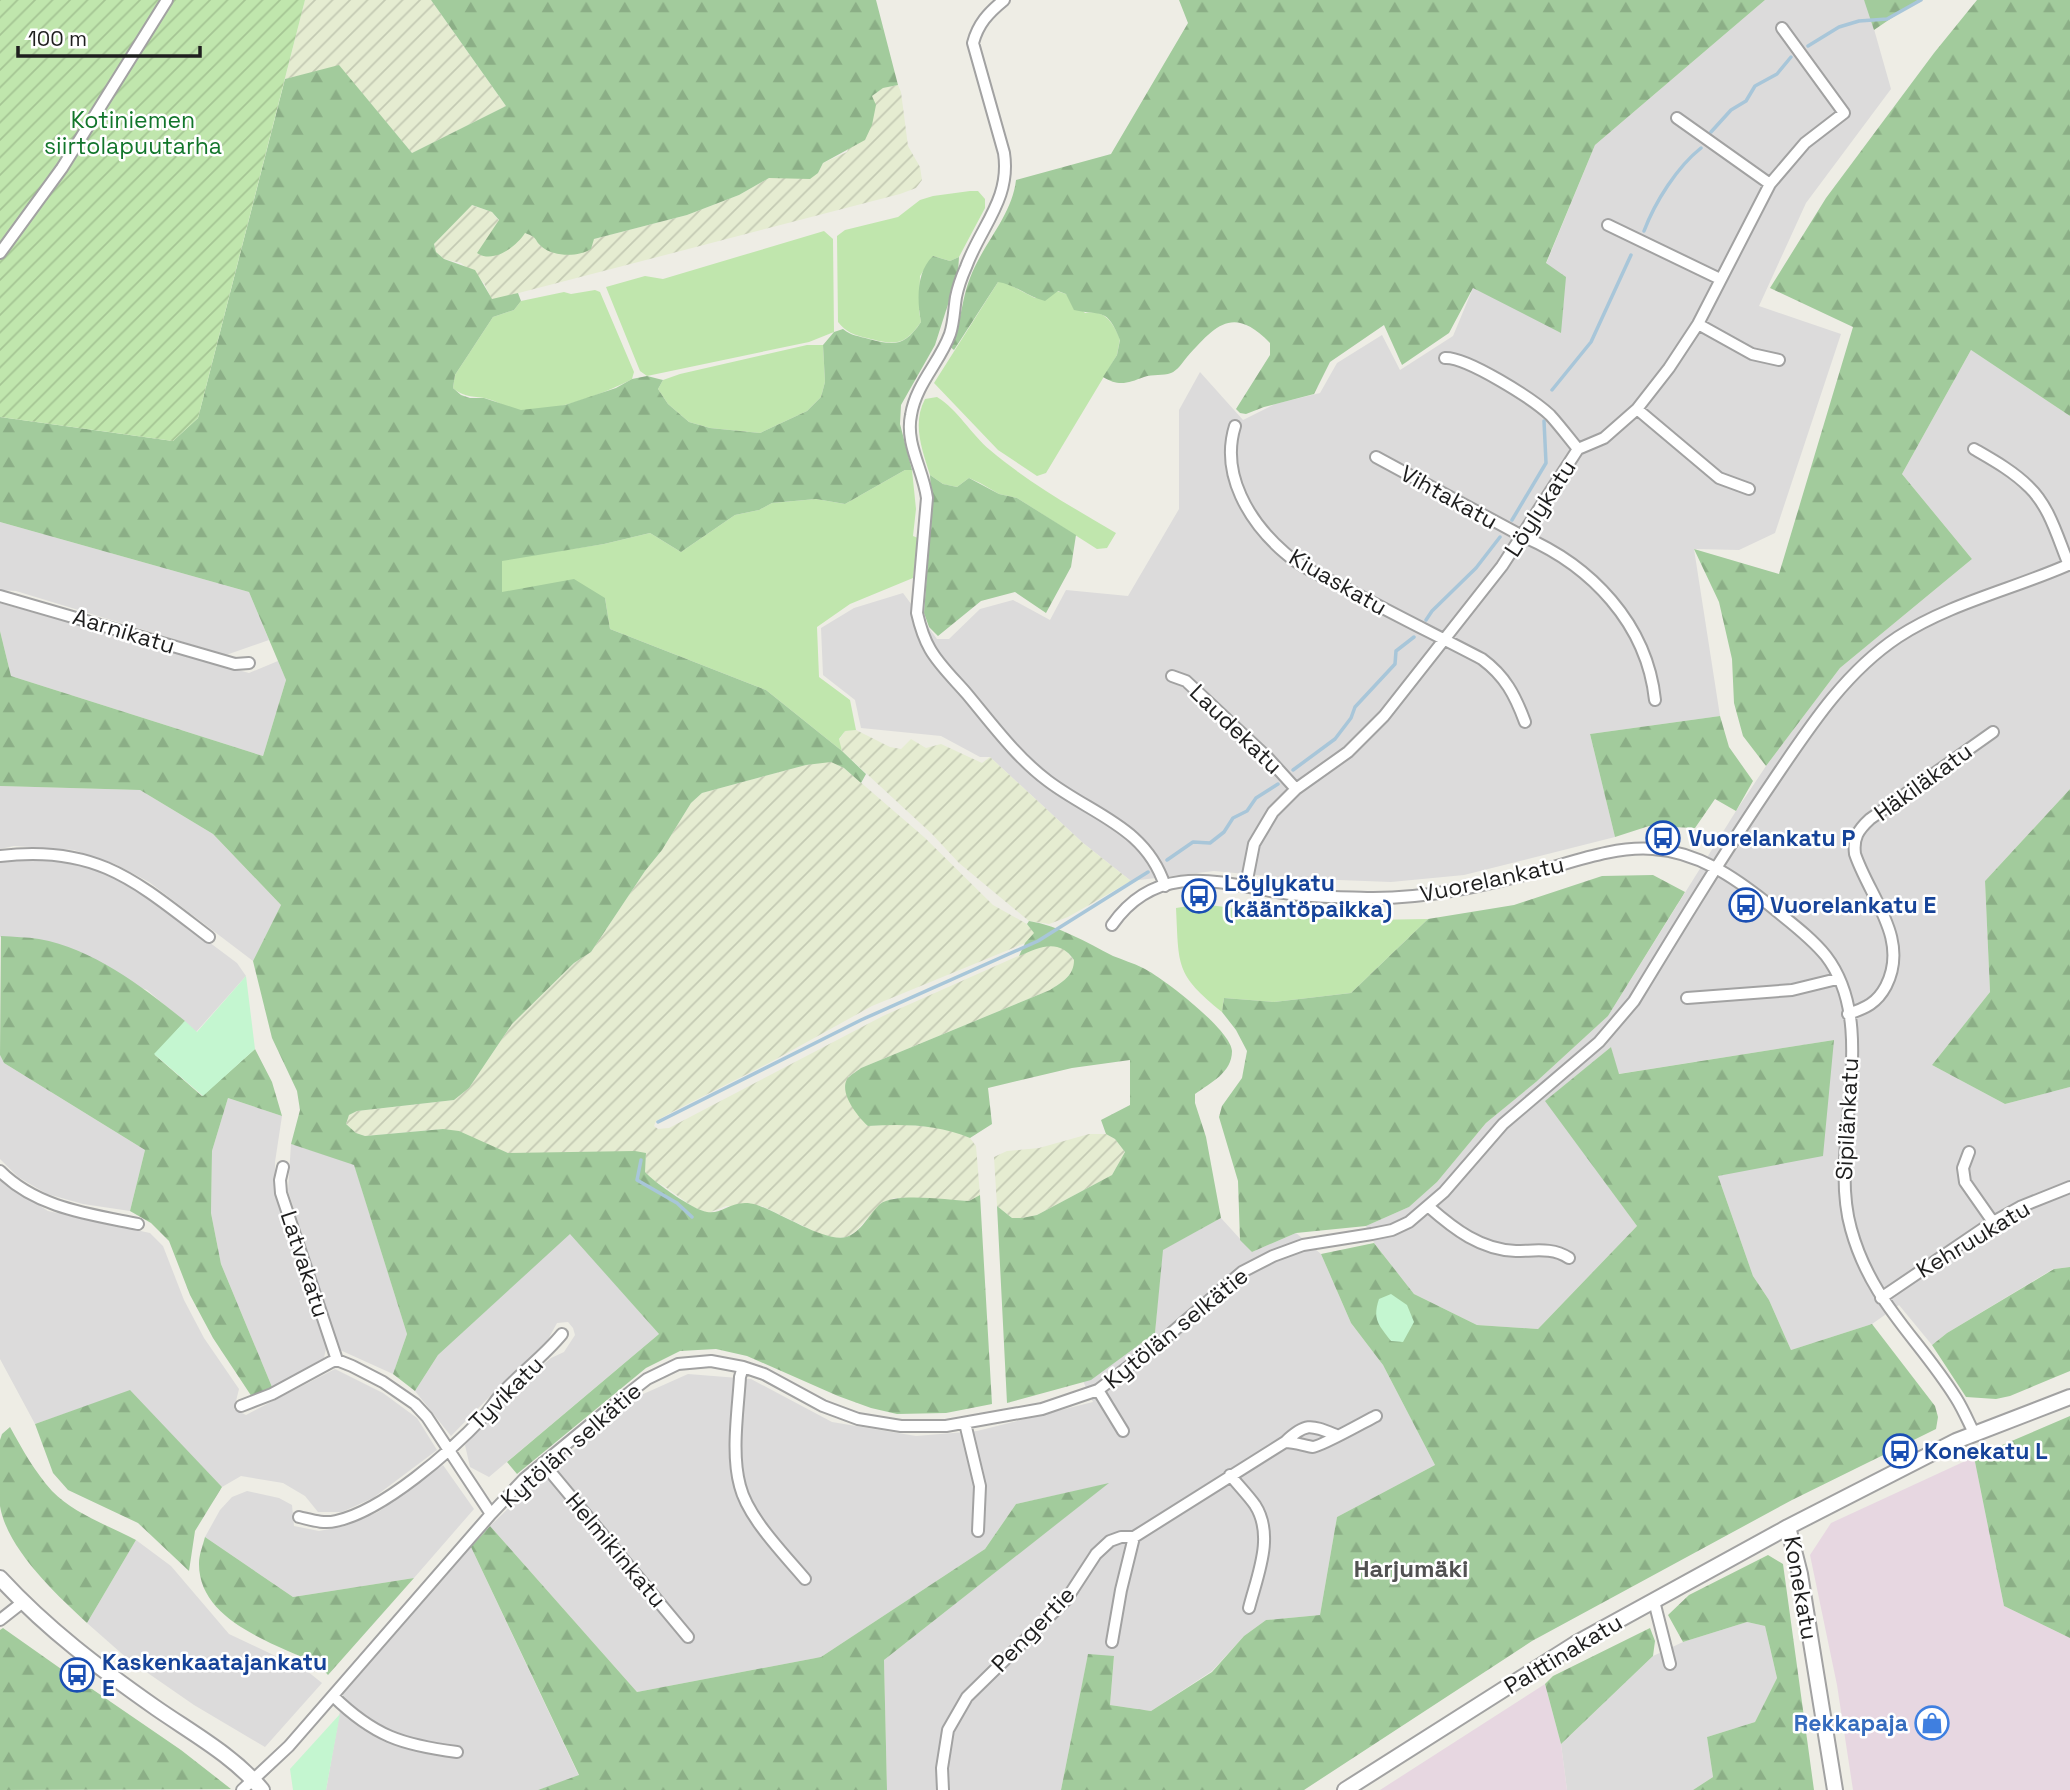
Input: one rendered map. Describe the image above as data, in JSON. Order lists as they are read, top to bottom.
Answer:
{
  "streets": {
    "street": [
      "Vihtakatu",
      "Löylykatu",
      "Kiuaskatu",
      "Aarnikatu",
      "Laudekatu",
      "Häkiläkatu",
      "Vuorelankatu",
      "Sipilänkatu",
      "Kehruukatu",
      "Latvakatu",
      "Kytölän selkätie",
      "Tyvikatu",
      "Helmikinkatu",
      "Konekatu",
      "Pengertie",
      "Palttinakatu"
    ]
  },
  "crossings": [
    ["Vihtakatu", "Löylykatu"],
    ["Löylykatu", "Kiuaskatu"],
    ["Löylykatu", "Laudekatu"],
    ["Löylykatu", "Vuorelankatu"],
    ["Häkiläkatu", "Sipilänkatu"],
    ["Vuorelankatu", "Sipilänkatu"],
    ["Vuorelankatu", "Kytölän selkätie"],
    ["Sipilänkatu", "Kehruukatu"],
    ["Sipilänkatu", "Kytölän selkätie"],
    ["Sipilänkatu", "Konekatu"],
    ["Kytölän selkätie", "Helmikinkatu"],
    ["Konekatu", "Palttinakatu"]
  ],
  "districts": ["Harjumäki"],
  "parks": ["Kotiniemen siirtolapuutarha"],
  "places": {
    "bus stop": [
      "Vuorelankatu P",
      "Löylykatu (kääntöpaikka)",
      "Vuorelankatu E",
      "Konekatu L",
      "Kaskenkaatajankatu E"
    ],
    "shop": ["Rekkapaja"]
  },
  "scale_bar": "100 m"
}
